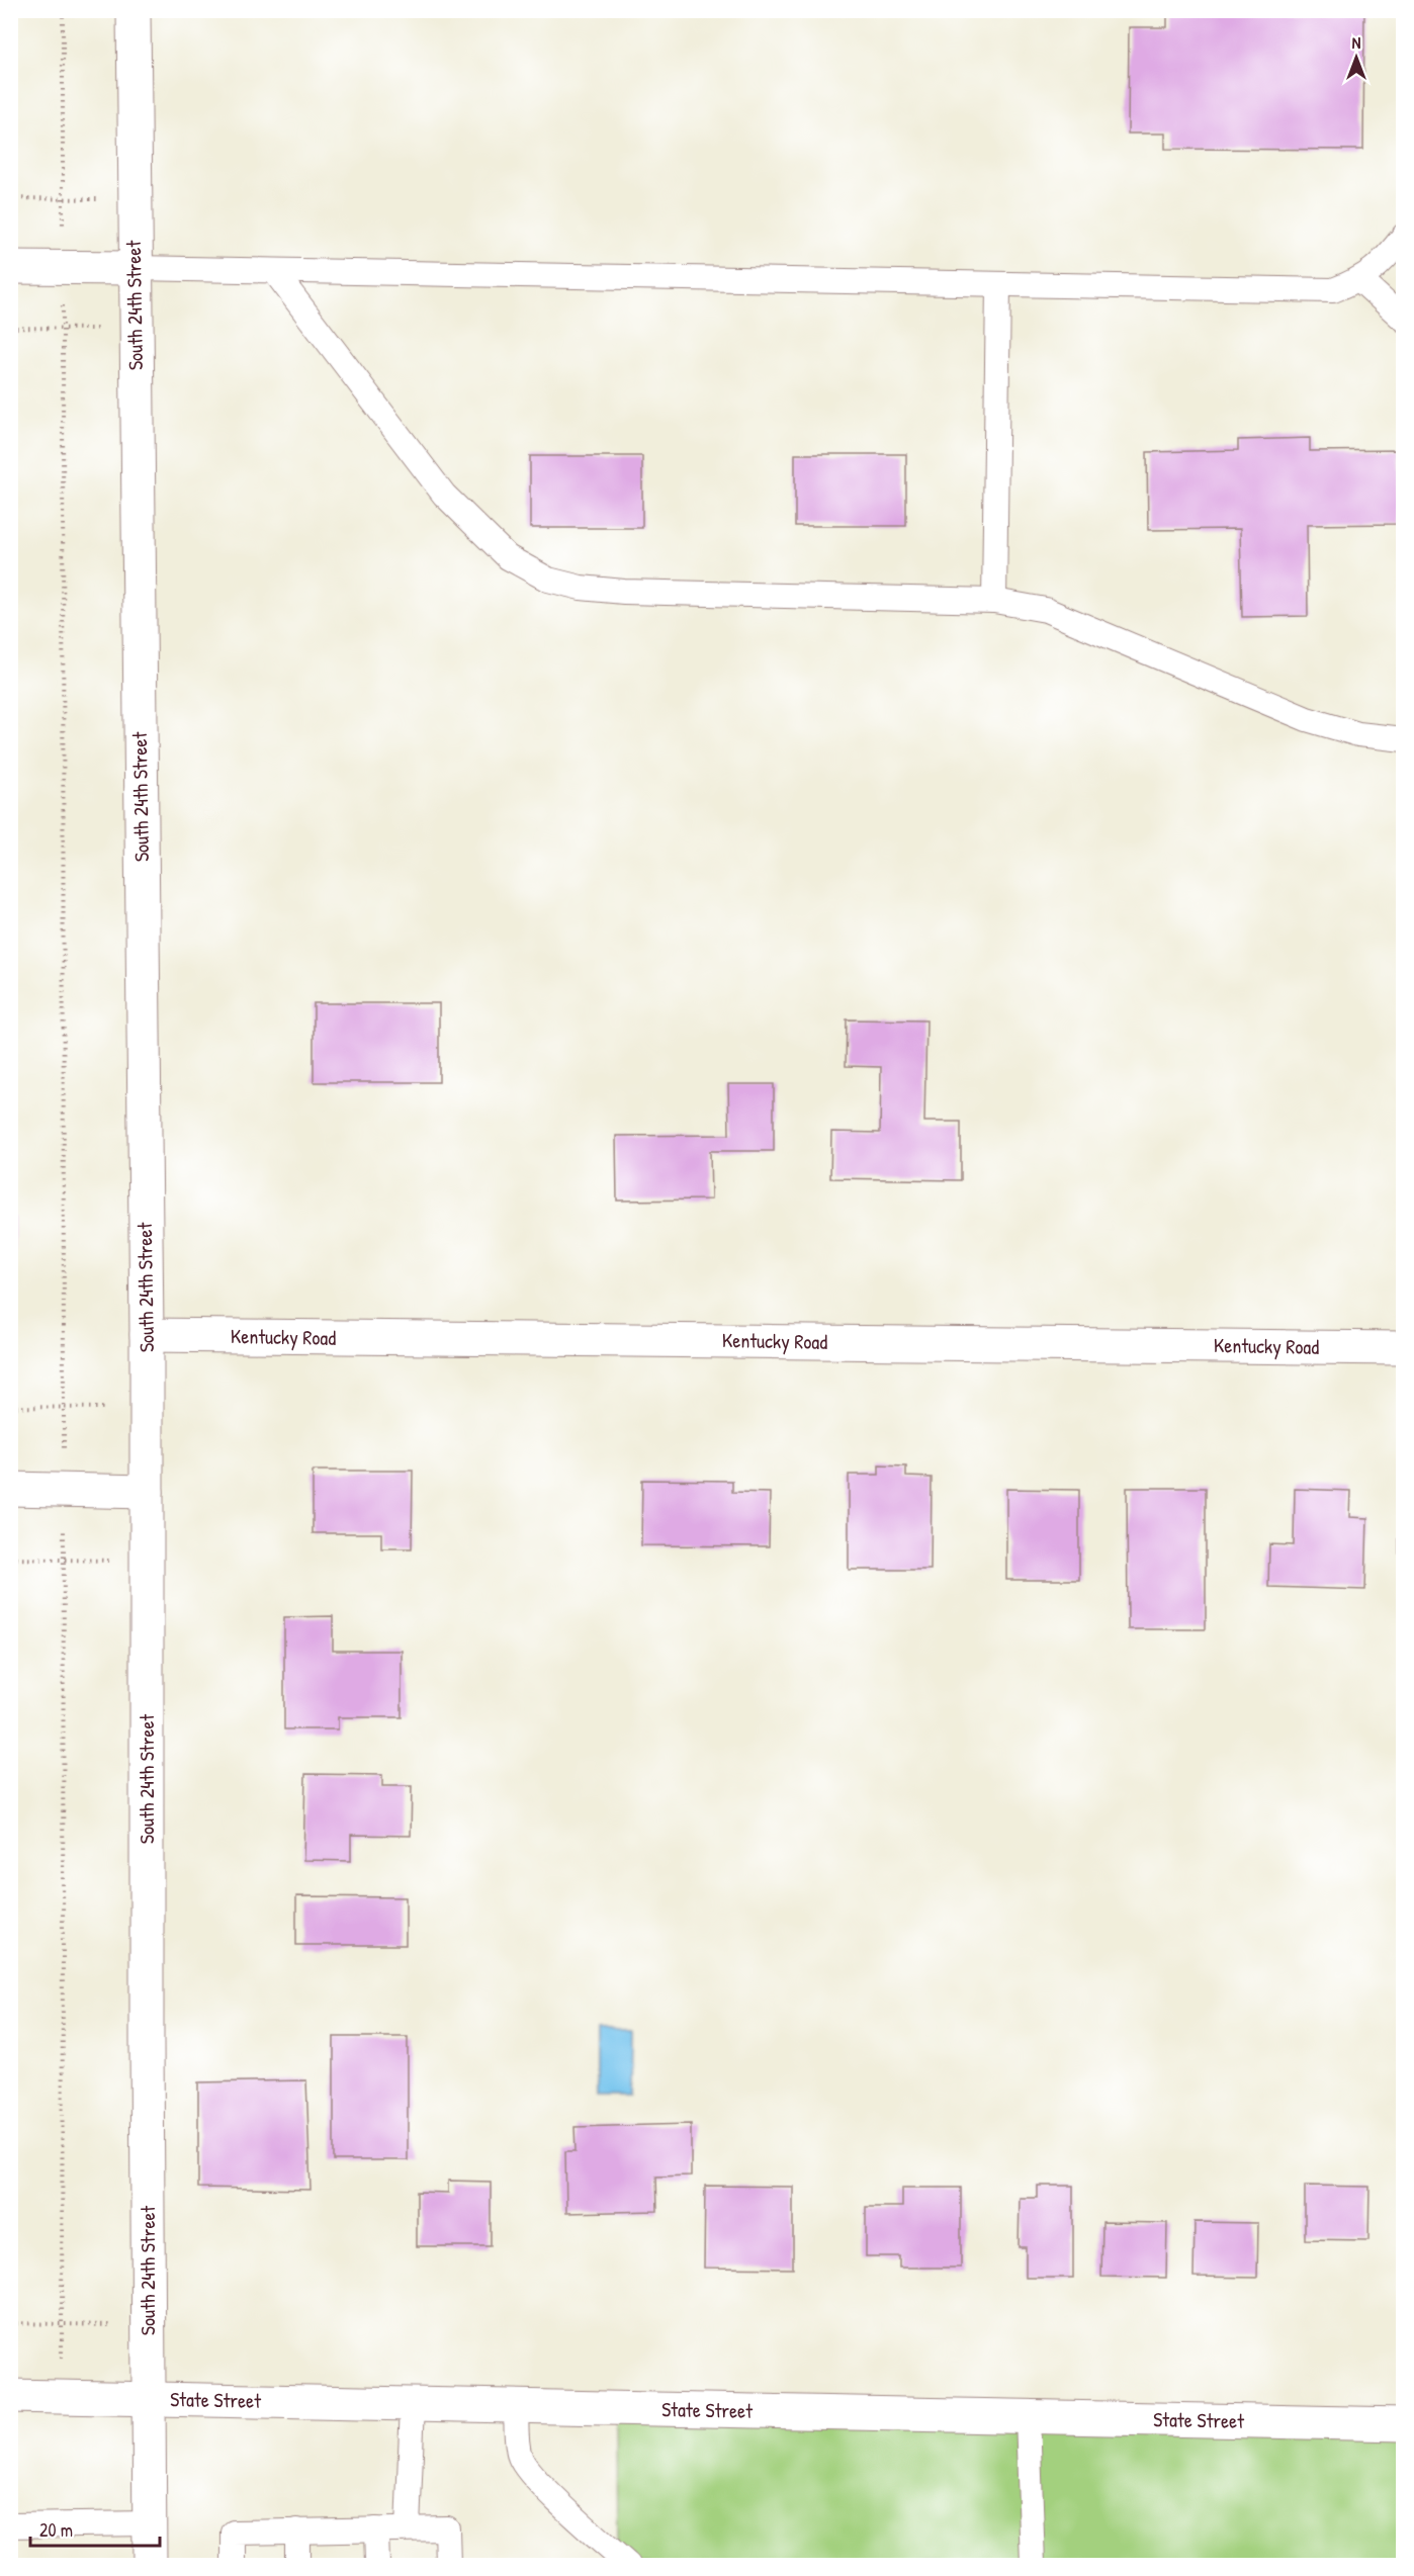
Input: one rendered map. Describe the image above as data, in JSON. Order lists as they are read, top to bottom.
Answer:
{
  "streets": {
    "main road": ["South 24th Street", "Kentucky Road", "State Street"]
  },
  "crossings": [
    ["South 24th Street", "Kentucky Road"],
    ["South 24th Street", "State Street"]
  ],
  "scale_bar": "20 m",
  "north": "top"
}
